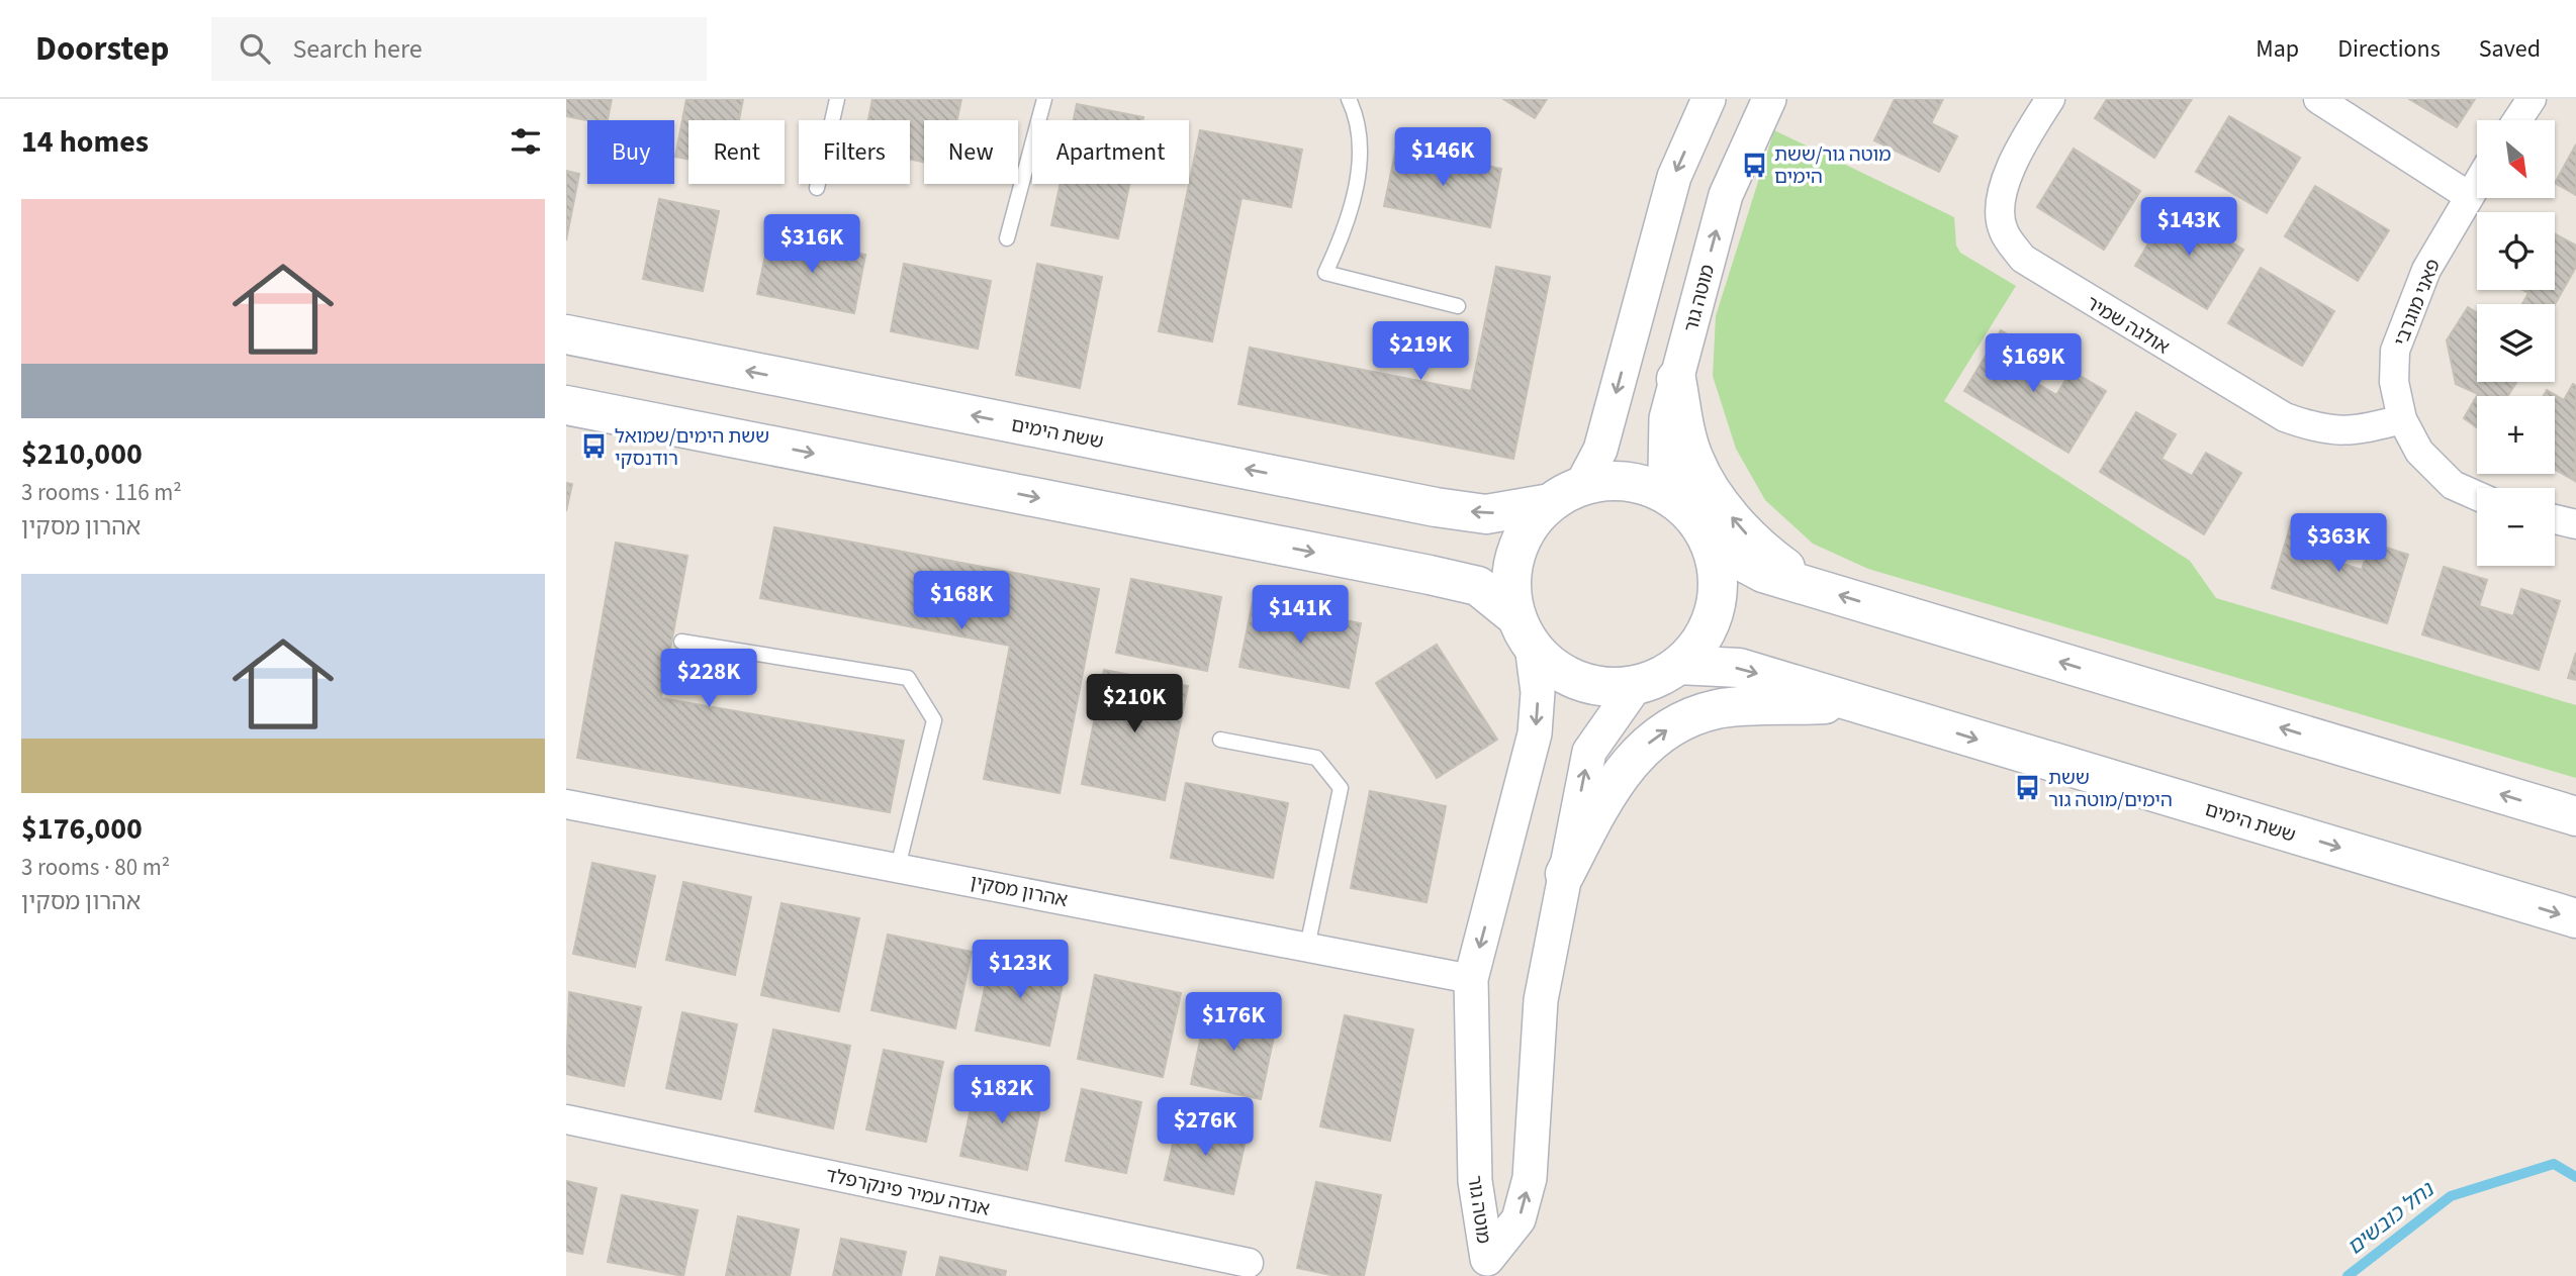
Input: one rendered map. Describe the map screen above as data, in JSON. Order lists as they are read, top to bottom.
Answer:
{
  "streets": {
    "main road": ["ששת הימים"],
    "street": [
      "מוטה גור",
      "פאני מוגרבי",
      "אולגה שמיר",
      "אהרון מסקין",
      "אנדה עמיר פינקרפלד"
    ]
  },
  "crossings": [
    ["מוטה גור", "ששת הימים"],
    ["מוטה גור", "אהרון מסקין"],
    ["פאני מוגרבי", "אולגה שמיר"]
  ],
  "water": ["נחל כובשים"],
  "places": {
    "bus stop": ["מוטה גור/ששת הימים", "ששת הימים/שמואל רודנסקי", "ששת הימים/מוטה גור"]
  },
  "north": "bottom right",
  "page": {
    "header": "Doorstep",
    "search": "Search here",
    "nav": ["Map", "Directions", "Saved"],
    "heading": "14 homes",
    "map_buttons": ["+", "−"],
    "chip": [
      "Buy",
      "Rent",
      "Filters",
      "New",
      "Apartment"
    ],
    "price": [
      "$146K",
      "$143K",
      "$316K",
      "$219K",
      "$169K",
      "$363K",
      "$168K",
      "$141K",
      "$228K",
      "$210K",
      "$123K",
      "$176K",
      "$182K",
      "$276K"
    ],
    "list": [
      {
        "name": "$210,000",
        "note": "3 rooms · 116 m² · אהרון מסקין"
      },
      {
        "name": "$176,000",
        "note": "3 rooms · 80 m² · אהרון מסקין"
      }
    ]
  }
}
